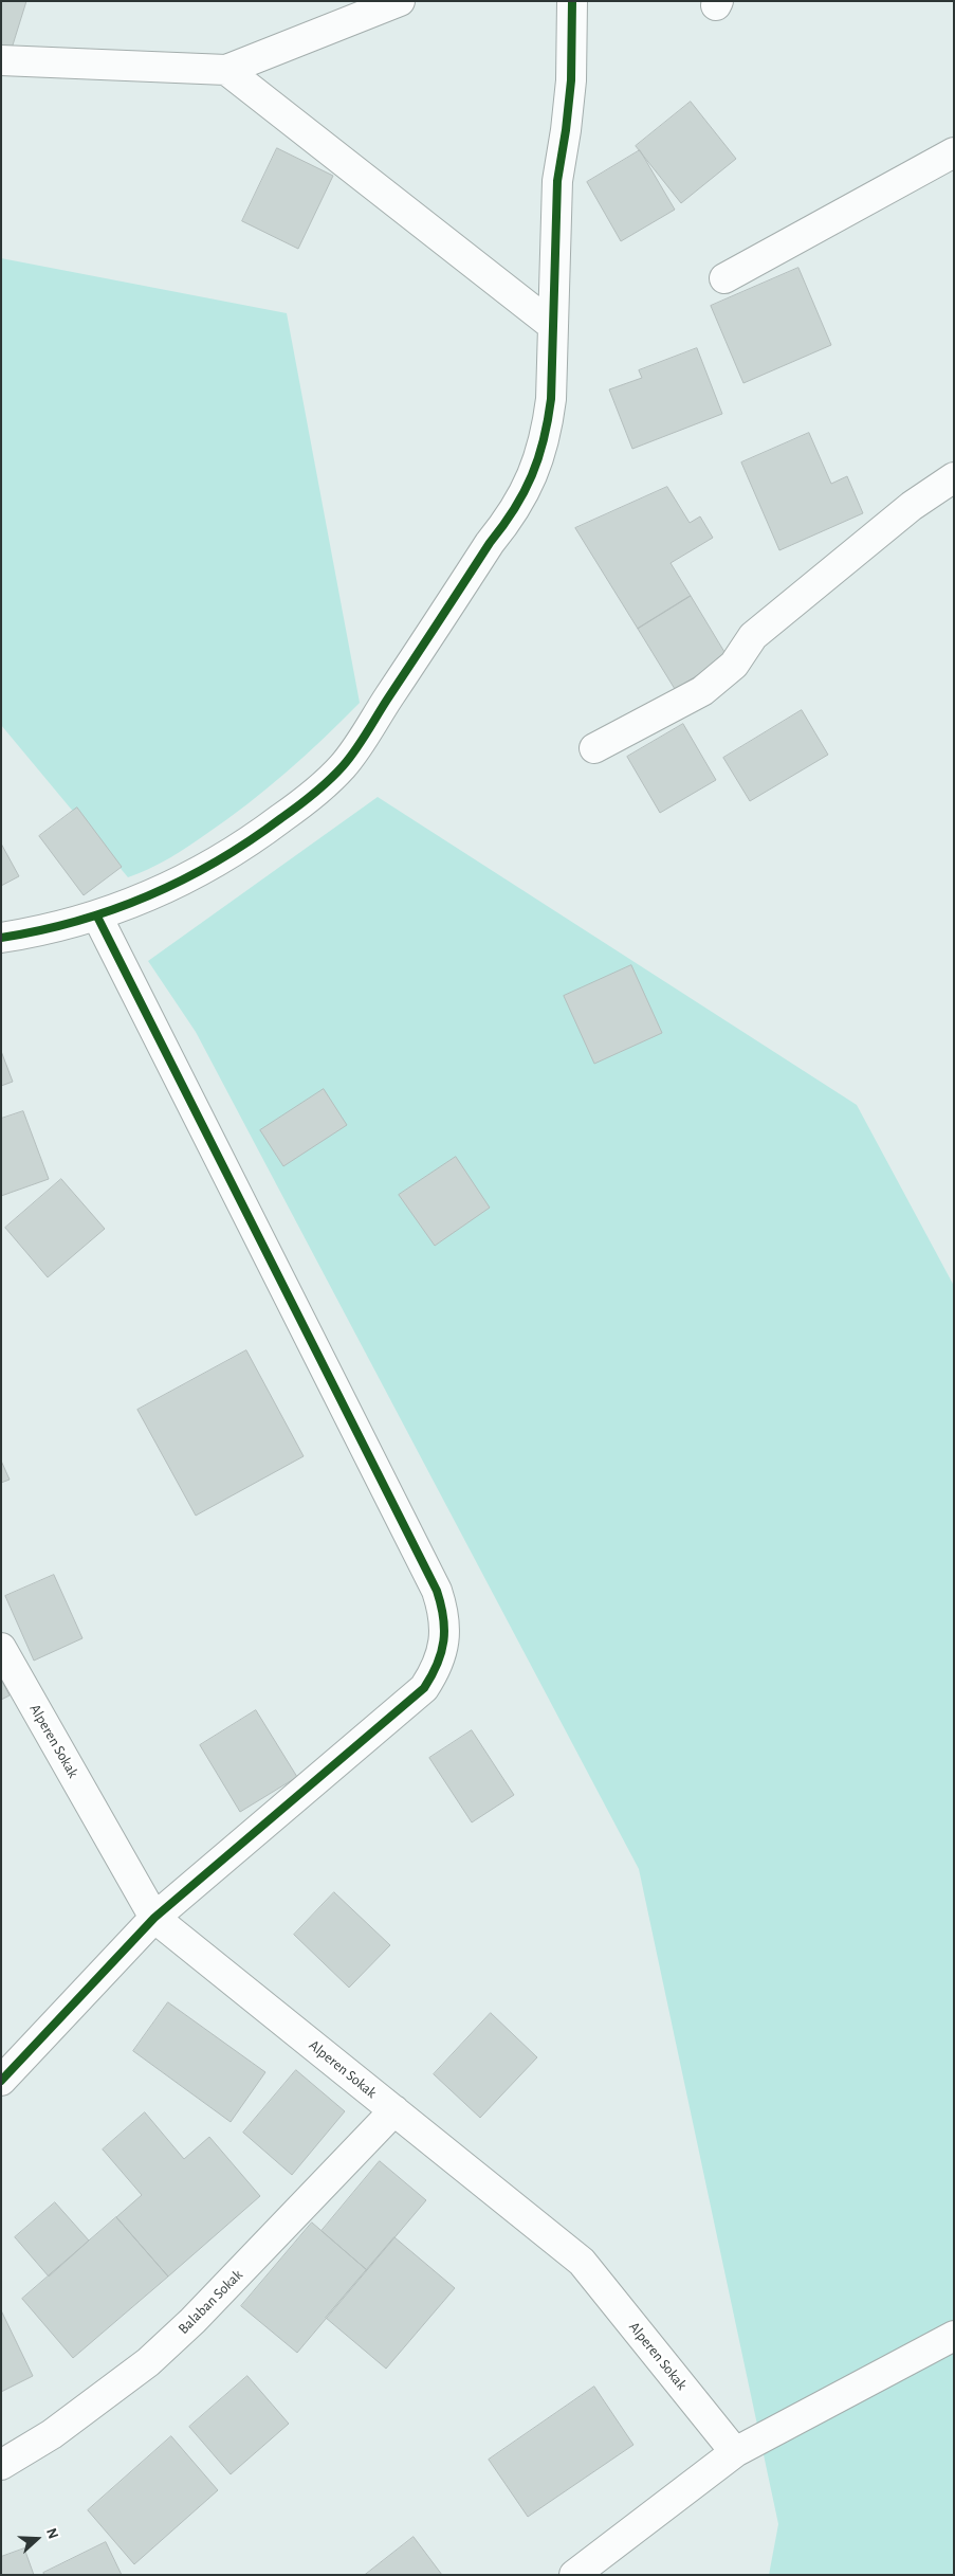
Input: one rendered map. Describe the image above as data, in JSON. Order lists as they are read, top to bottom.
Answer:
{
  "streets": {
    "street": ["Alperen Sokak", "Balaban Sokak"]
  },
  "crossings": [
    ["Alperen Sokak", "Balaban Sokak"]
  ],
  "north": "right"
}
